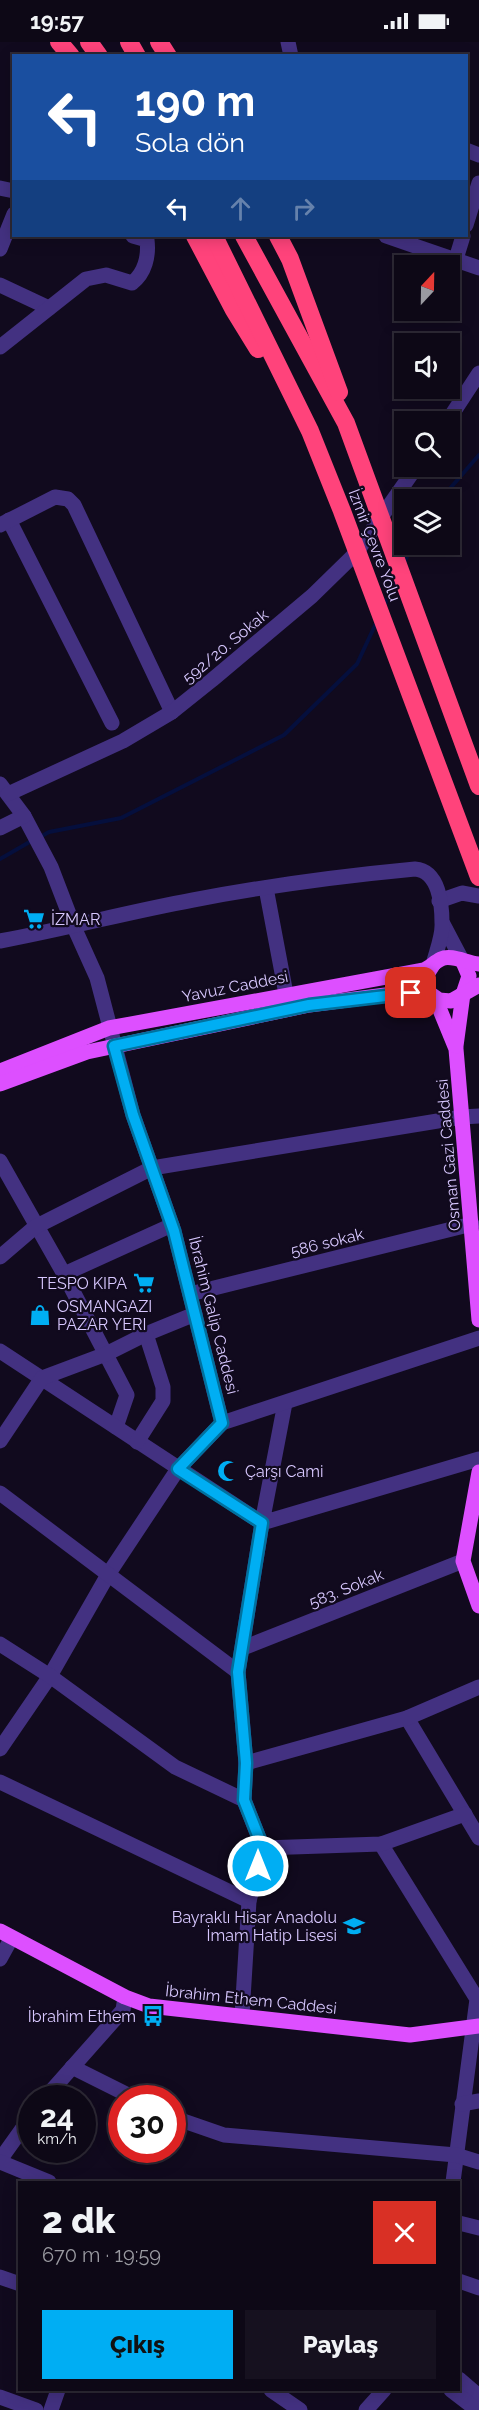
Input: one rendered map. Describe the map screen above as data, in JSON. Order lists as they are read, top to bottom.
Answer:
{
  "streets": {
    "highway": ["İzmir Çevre Yolu"],
    "main road": ["Yavuz Caddesi", "Osman Gazi Caddesi", "İbrahim Ethem Caddesi"],
    "street": [
      "592/20. Sokak",
      "586 sokak",
      "İbrahim Galip Caddesi",
      "583. Sokak"
    ]
  },
  "crossings": [
    ["592/20. Sokak", "İbrahim Galip Caddesi"],
    ["Yavuz Caddesi", "Osman Gazi Caddesi"],
    ["Yavuz Caddesi", "İbrahim Galip Caddesi"],
    ["Osman Gazi Caddesi", "586 sokak"],
    ["586 sokak", "İbrahim Galip Caddesi"]
  ],
  "places": {
    "supermarket": ["İZMAR", "TESPO KIPA"],
    "shop": ["OSMANGAZI PAZAR YERI"],
    "mosque": ["Çarşı Cami"],
    "school or university": ["Bayraklı Hisar Anadolu İmam Hatip Lisesi"],
    "bus stop": ["İbrahim Ethem"]
  },
  "north": "top",
  "page": {
    "status": "19:57",
    "turn": ["190 m", "Sola dön"],
    "speed": "24 km/h",
    "limit": "30",
    "heading": ["2 dk", "670 m · 19:59"],
    "buttons": ["Çıkış", "Paylaş"]
  }
}
